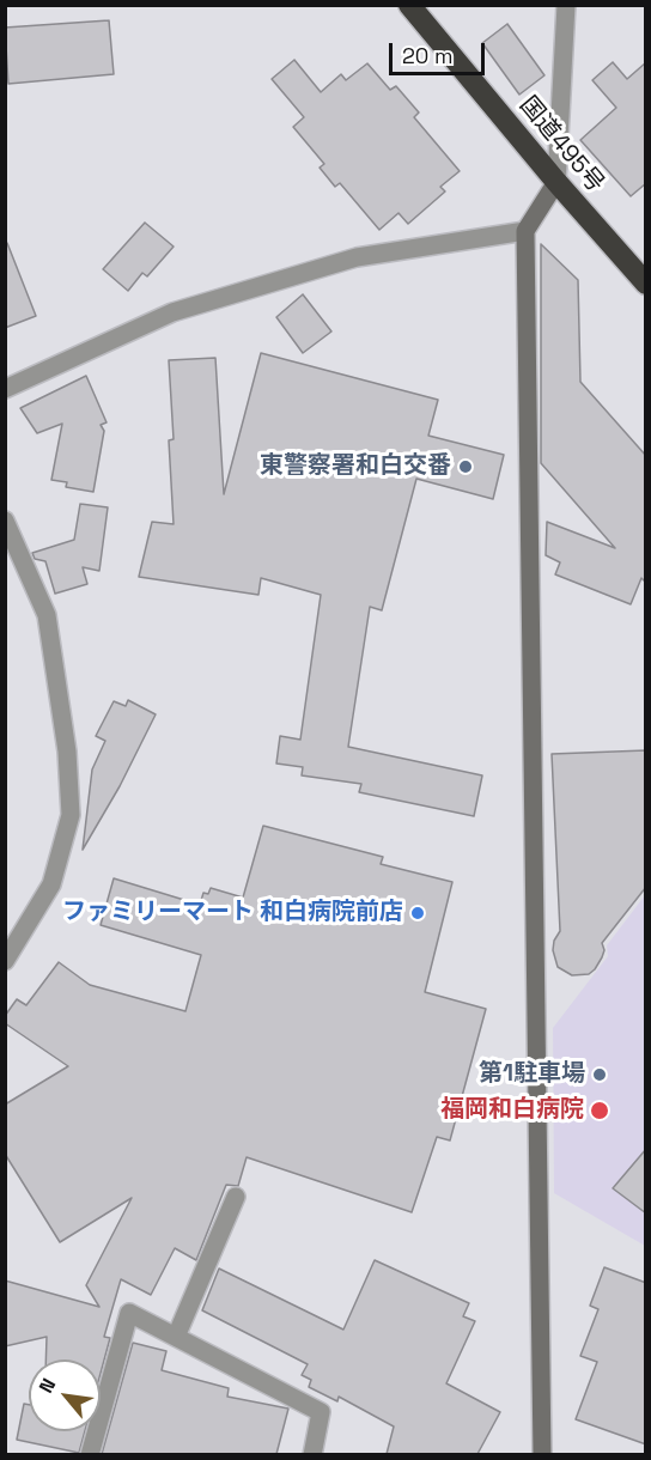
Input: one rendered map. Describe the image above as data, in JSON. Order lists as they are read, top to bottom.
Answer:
{
  "streets": {
    "highway": ["国道495号"]
  },
  "places": [
    "東警察署和白交番",
    "ファミリーマート 和白病院前店",
    "第1駐車場",
    "福岡和白病院"
  ],
  "scale_bar": "20 m",
  "north": "top left"
}
